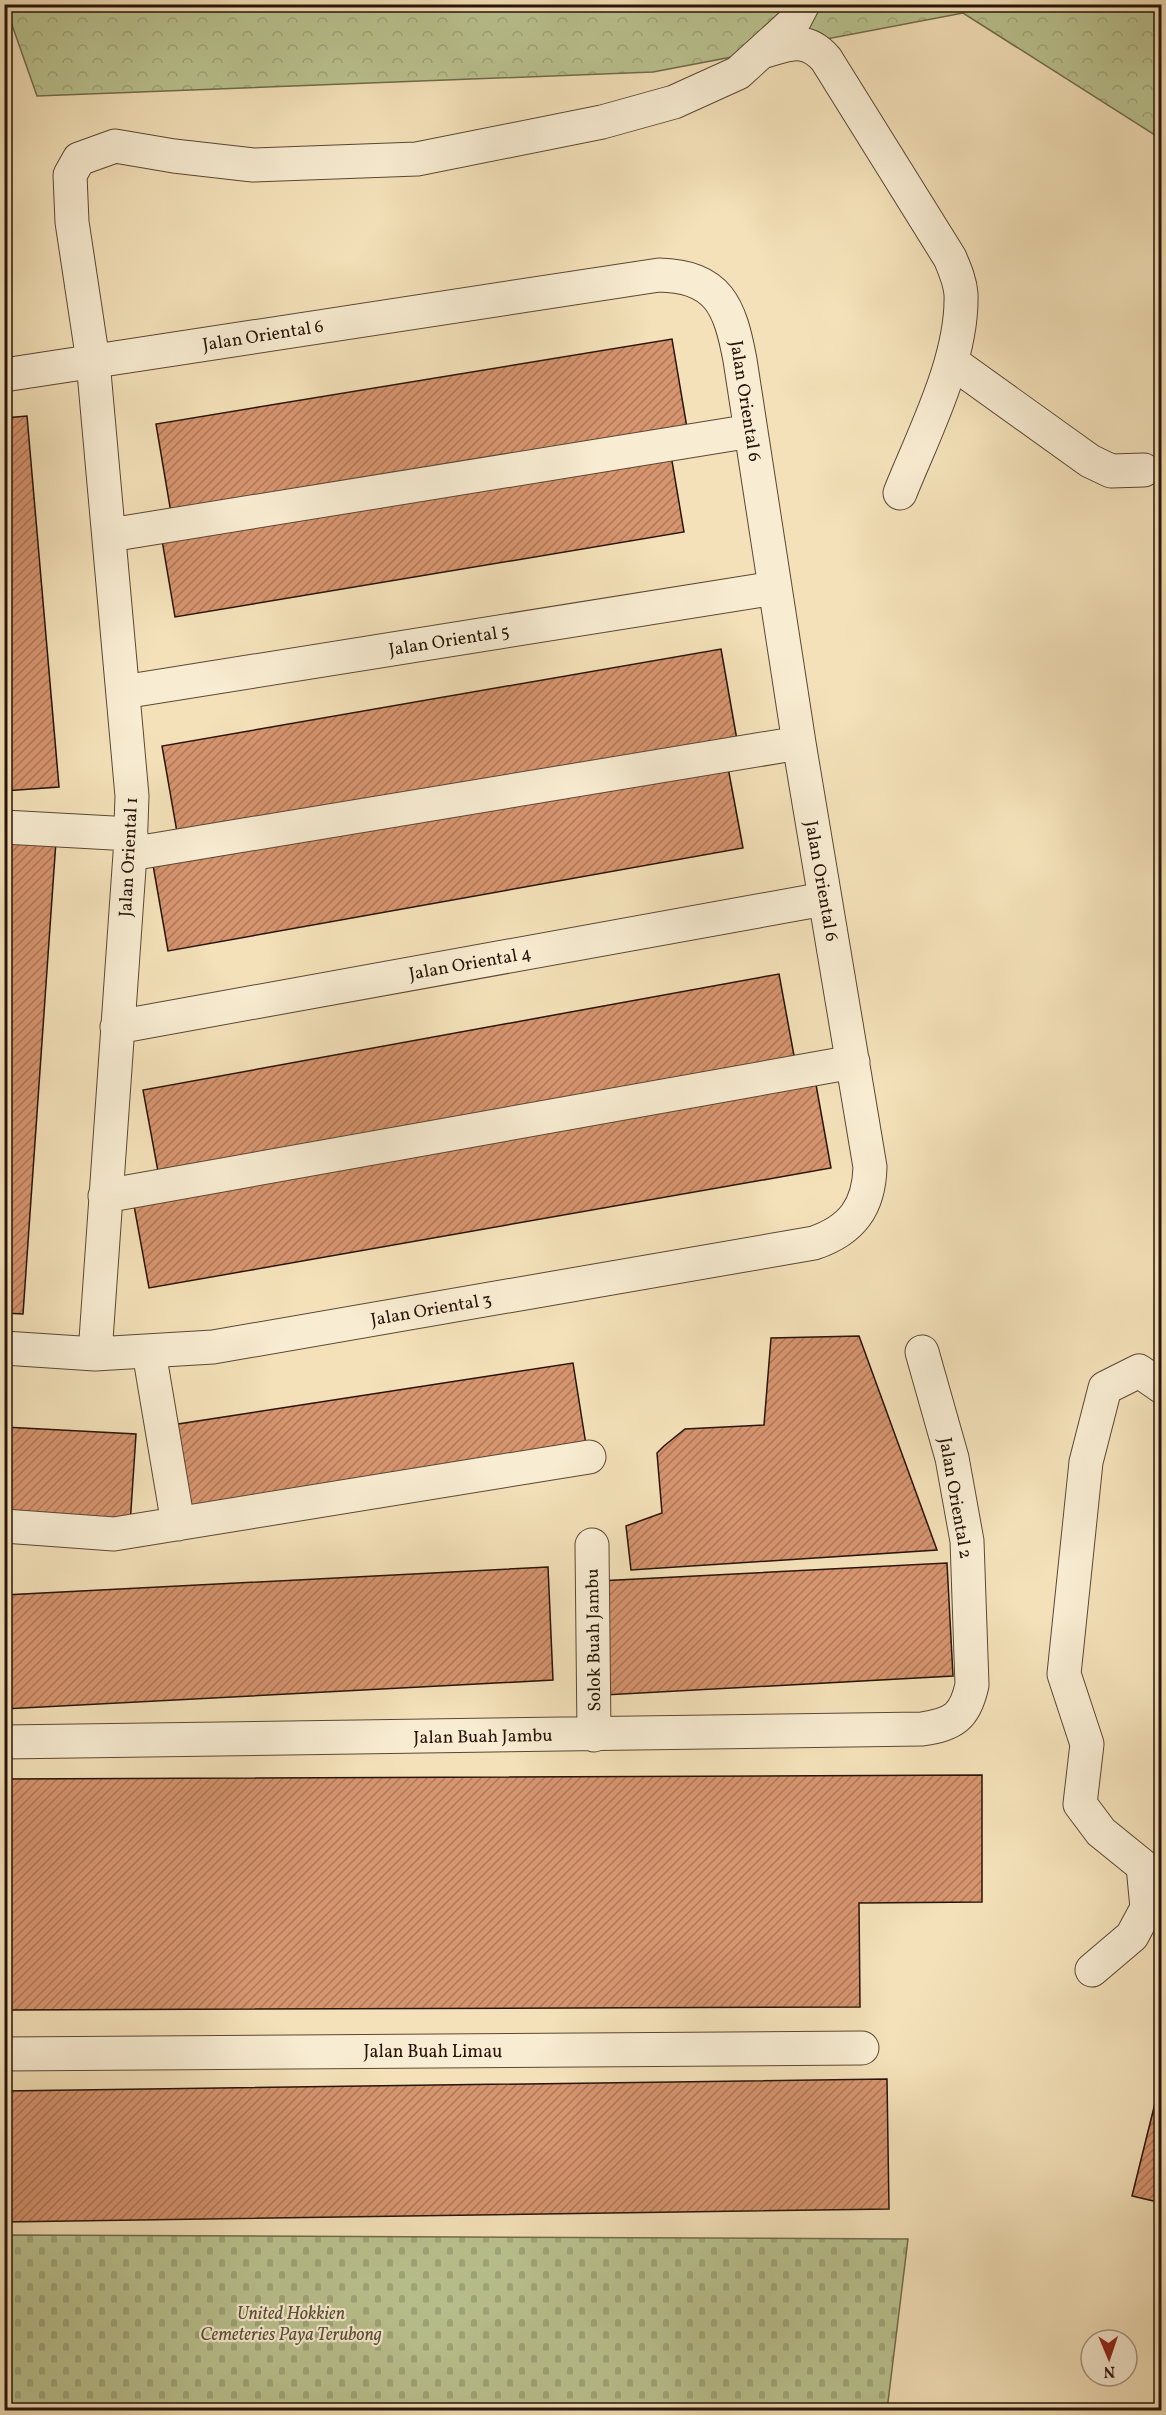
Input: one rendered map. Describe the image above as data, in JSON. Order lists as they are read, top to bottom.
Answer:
{
  "streets": {
    "street": [
      "Jalan Oriental 6",
      "Jalan Oriental 5",
      "Jalan Oriental 1",
      "Jalan Oriental 4",
      "Jalan Oriental 3",
      "Jalan Oriental 2",
      "Solok Buah Jambu",
      "Jalan Buah Jambu",
      "Jalan Buah Limau"
    ]
  },
  "crossings": [
    ["Jalan Oriental 6", "Jalan Oriental 5"],
    ["Jalan Oriental 6", "Jalan Oriental 1"],
    ["Jalan Oriental 6", "Jalan Oriental 4"],
    ["Jalan Oriental 6", "Jalan Oriental 3"],
    ["Jalan Oriental 5", "Jalan Oriental 1"],
    ["Jalan Oriental 1", "Jalan Oriental 4"],
    ["Jalan Oriental 1", "Jalan Oriental 3"],
    ["Jalan Oriental 2", "Jalan Buah Jambu"],
    ["Solok Buah Jambu", "Jalan Buah Jambu"]
  ],
  "parks": ["United Hokkien Cemeteries Paya Terubong"],
  "north": "bottom"
}
